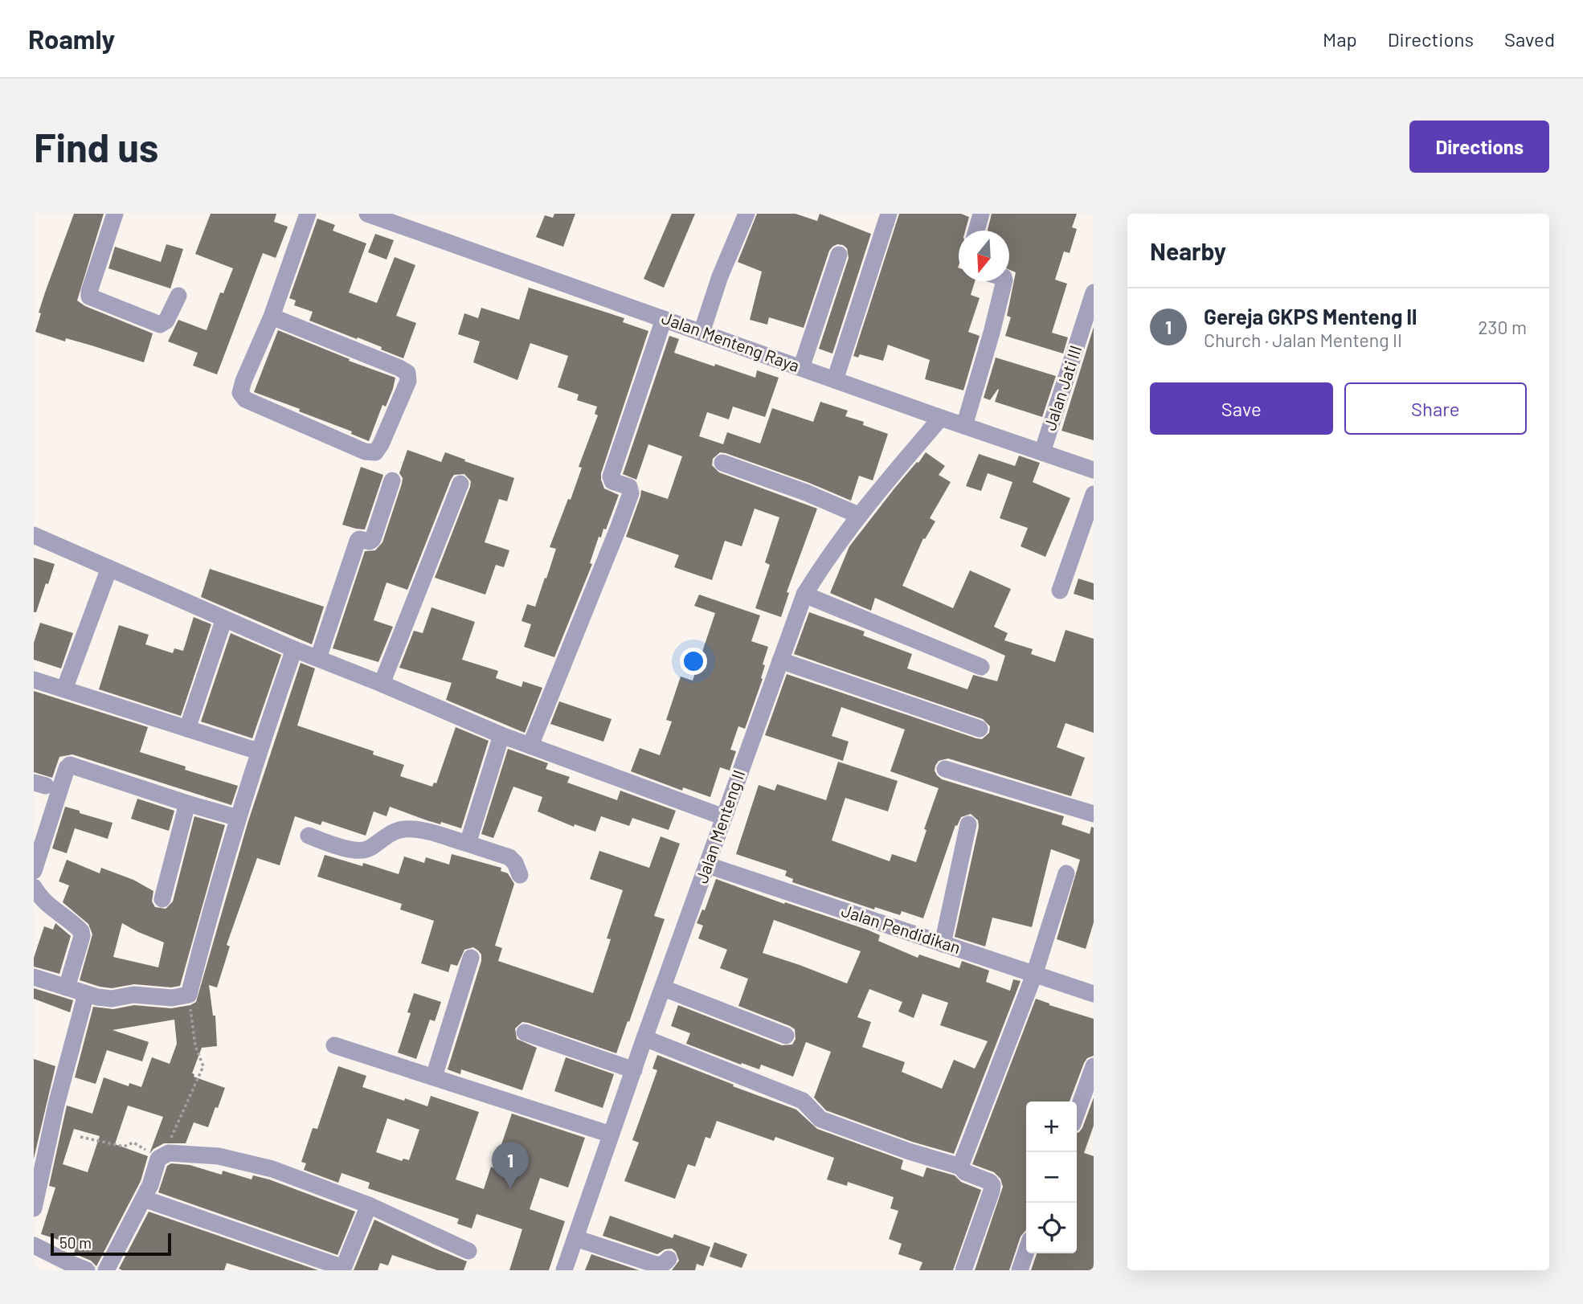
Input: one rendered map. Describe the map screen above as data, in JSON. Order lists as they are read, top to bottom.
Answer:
{
  "streets": {
    "street": [
      "Jalan Menteng Raya",
      "Jalan Jati III",
      "Jalan Menteng II",
      "Jalan Pendidikan"
    ]
  },
  "crossings": [
    ["Jalan Menteng Raya", "Jalan Jati III"],
    ["Jalan Menteng Raya", "Jalan Menteng II"],
    ["Jalan Menteng II", "Jalan Pendidikan"]
  ],
  "scale_bar": "50 m",
  "north": "bottom",
  "page": {
    "header": "Roamly",
    "nav": ["Map", "Directions", "Saved"],
    "buttons": [
      "Directions",
      ["Save", "Share"]
    ],
    "title": "Find us",
    "heading": "Nearby",
    "list": [
      {
        "mark": "1",
        "name": "Gereja GKPS Menteng ll",
        "note": "Church · Jalan Menteng II",
        "value": "230 m"
      }
    ],
    "map_buttons": ["+", "−"],
    "pins": "1",
    "scale": "50 m"
  }
}
